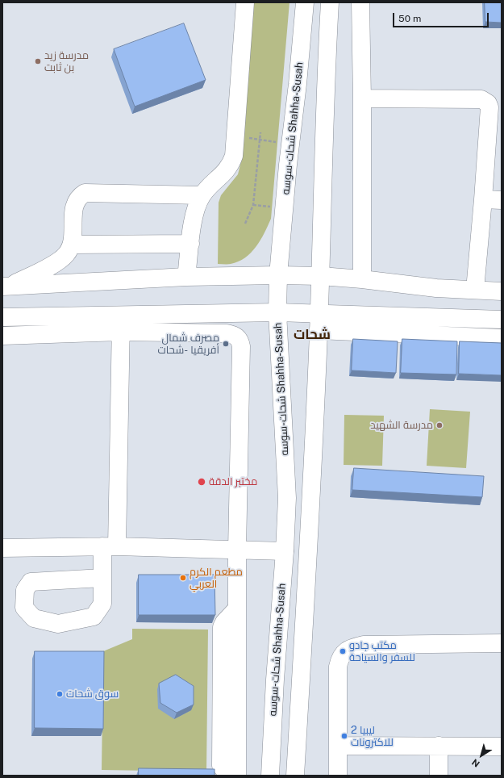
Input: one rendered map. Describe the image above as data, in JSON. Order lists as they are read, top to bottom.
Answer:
{
  "streets": {
    "street": ["شحات-سوسه Shahha-Susah"]
  },
  "districts": ["شحات"],
  "places": [
    "مدرسة زيد بن ثابت",
    "مصرف شمال أفريقيا -شحات",
    "مدرسة الشهيد",
    "مختبر الدقة",
    "مطعم الكرم العربي",
    "مكتب جادو للسفر والسياحة",
    "سوق شحات",
    "ليبيا 2 للاكترونات"
  ],
  "scale_bar": "50 m",
  "north": "bottom left"
}
